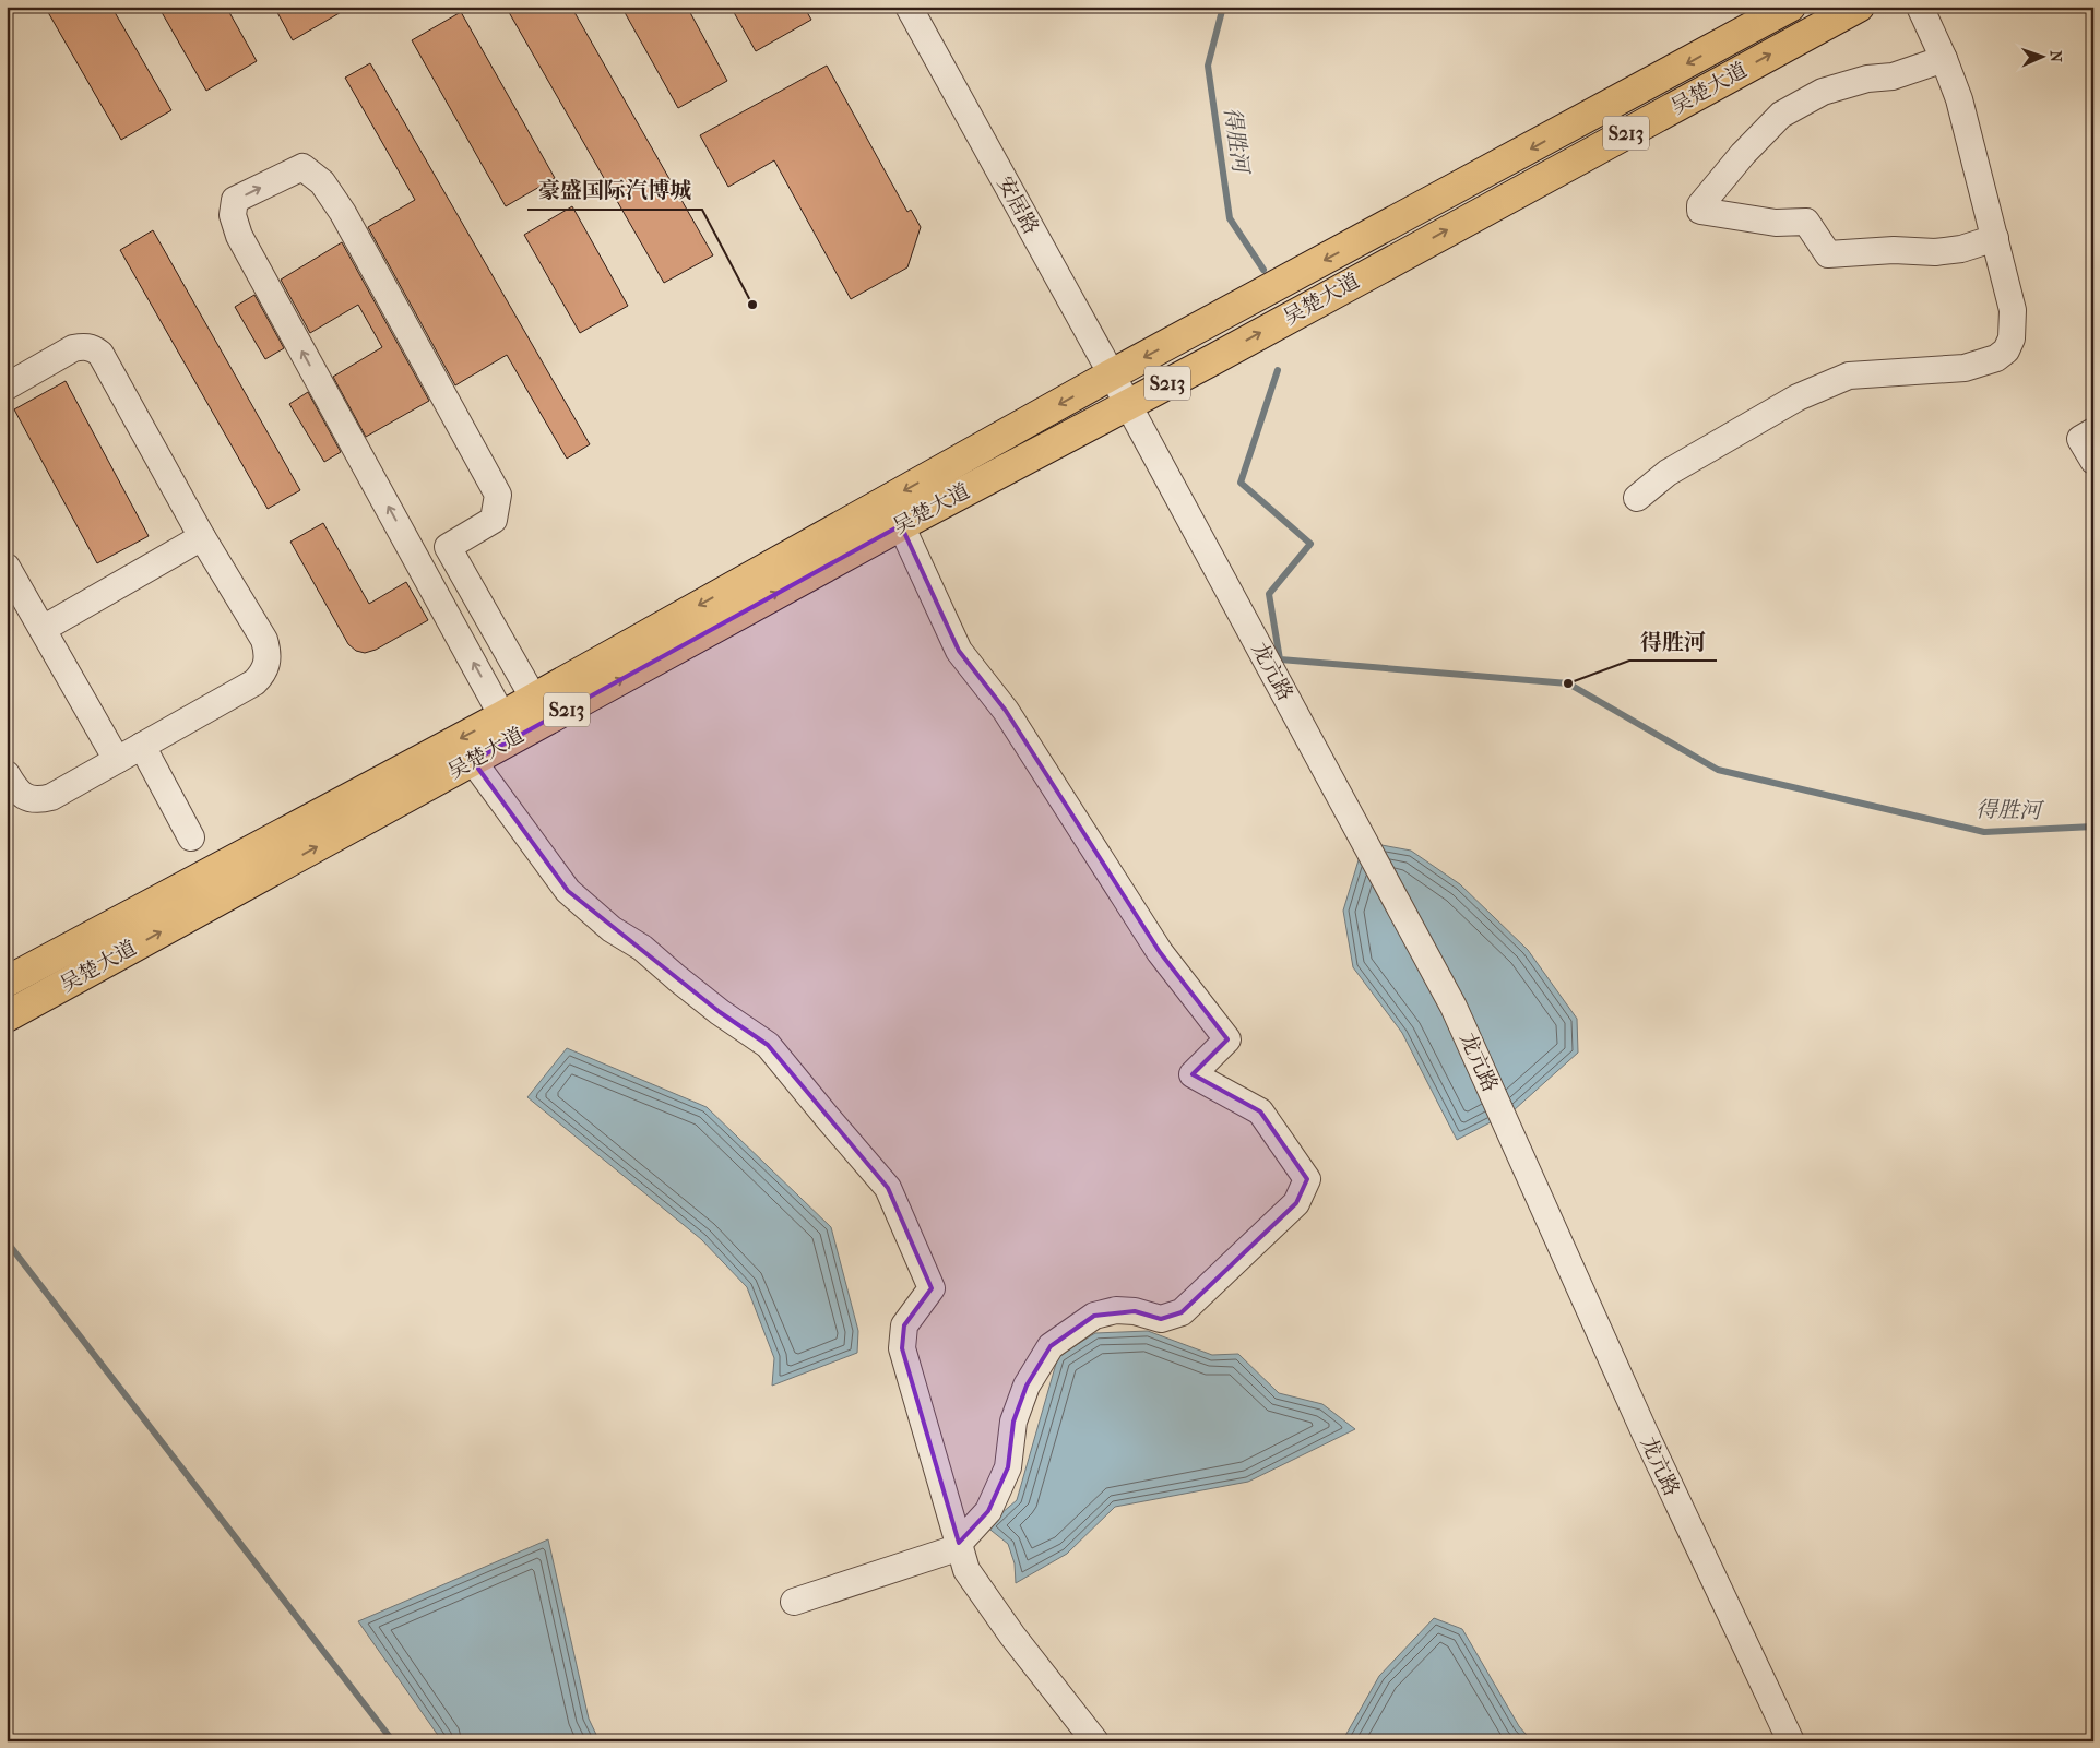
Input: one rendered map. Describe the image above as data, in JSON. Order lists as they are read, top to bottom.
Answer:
{
  "streets": {
    "highway": ["吴楚大道", "S213"],
    "street": ["安居路", "龙亢路"]
  },
  "crossings": [
    ["吴楚大道", "安居路"],
    ["吴楚大道", "龙亢路"],
    ["安居路", "龙亢路"]
  ],
  "water": ["得胜河"],
  "places": ["豪盛国际汽博城", "得胜河"],
  "north": "right"
}
